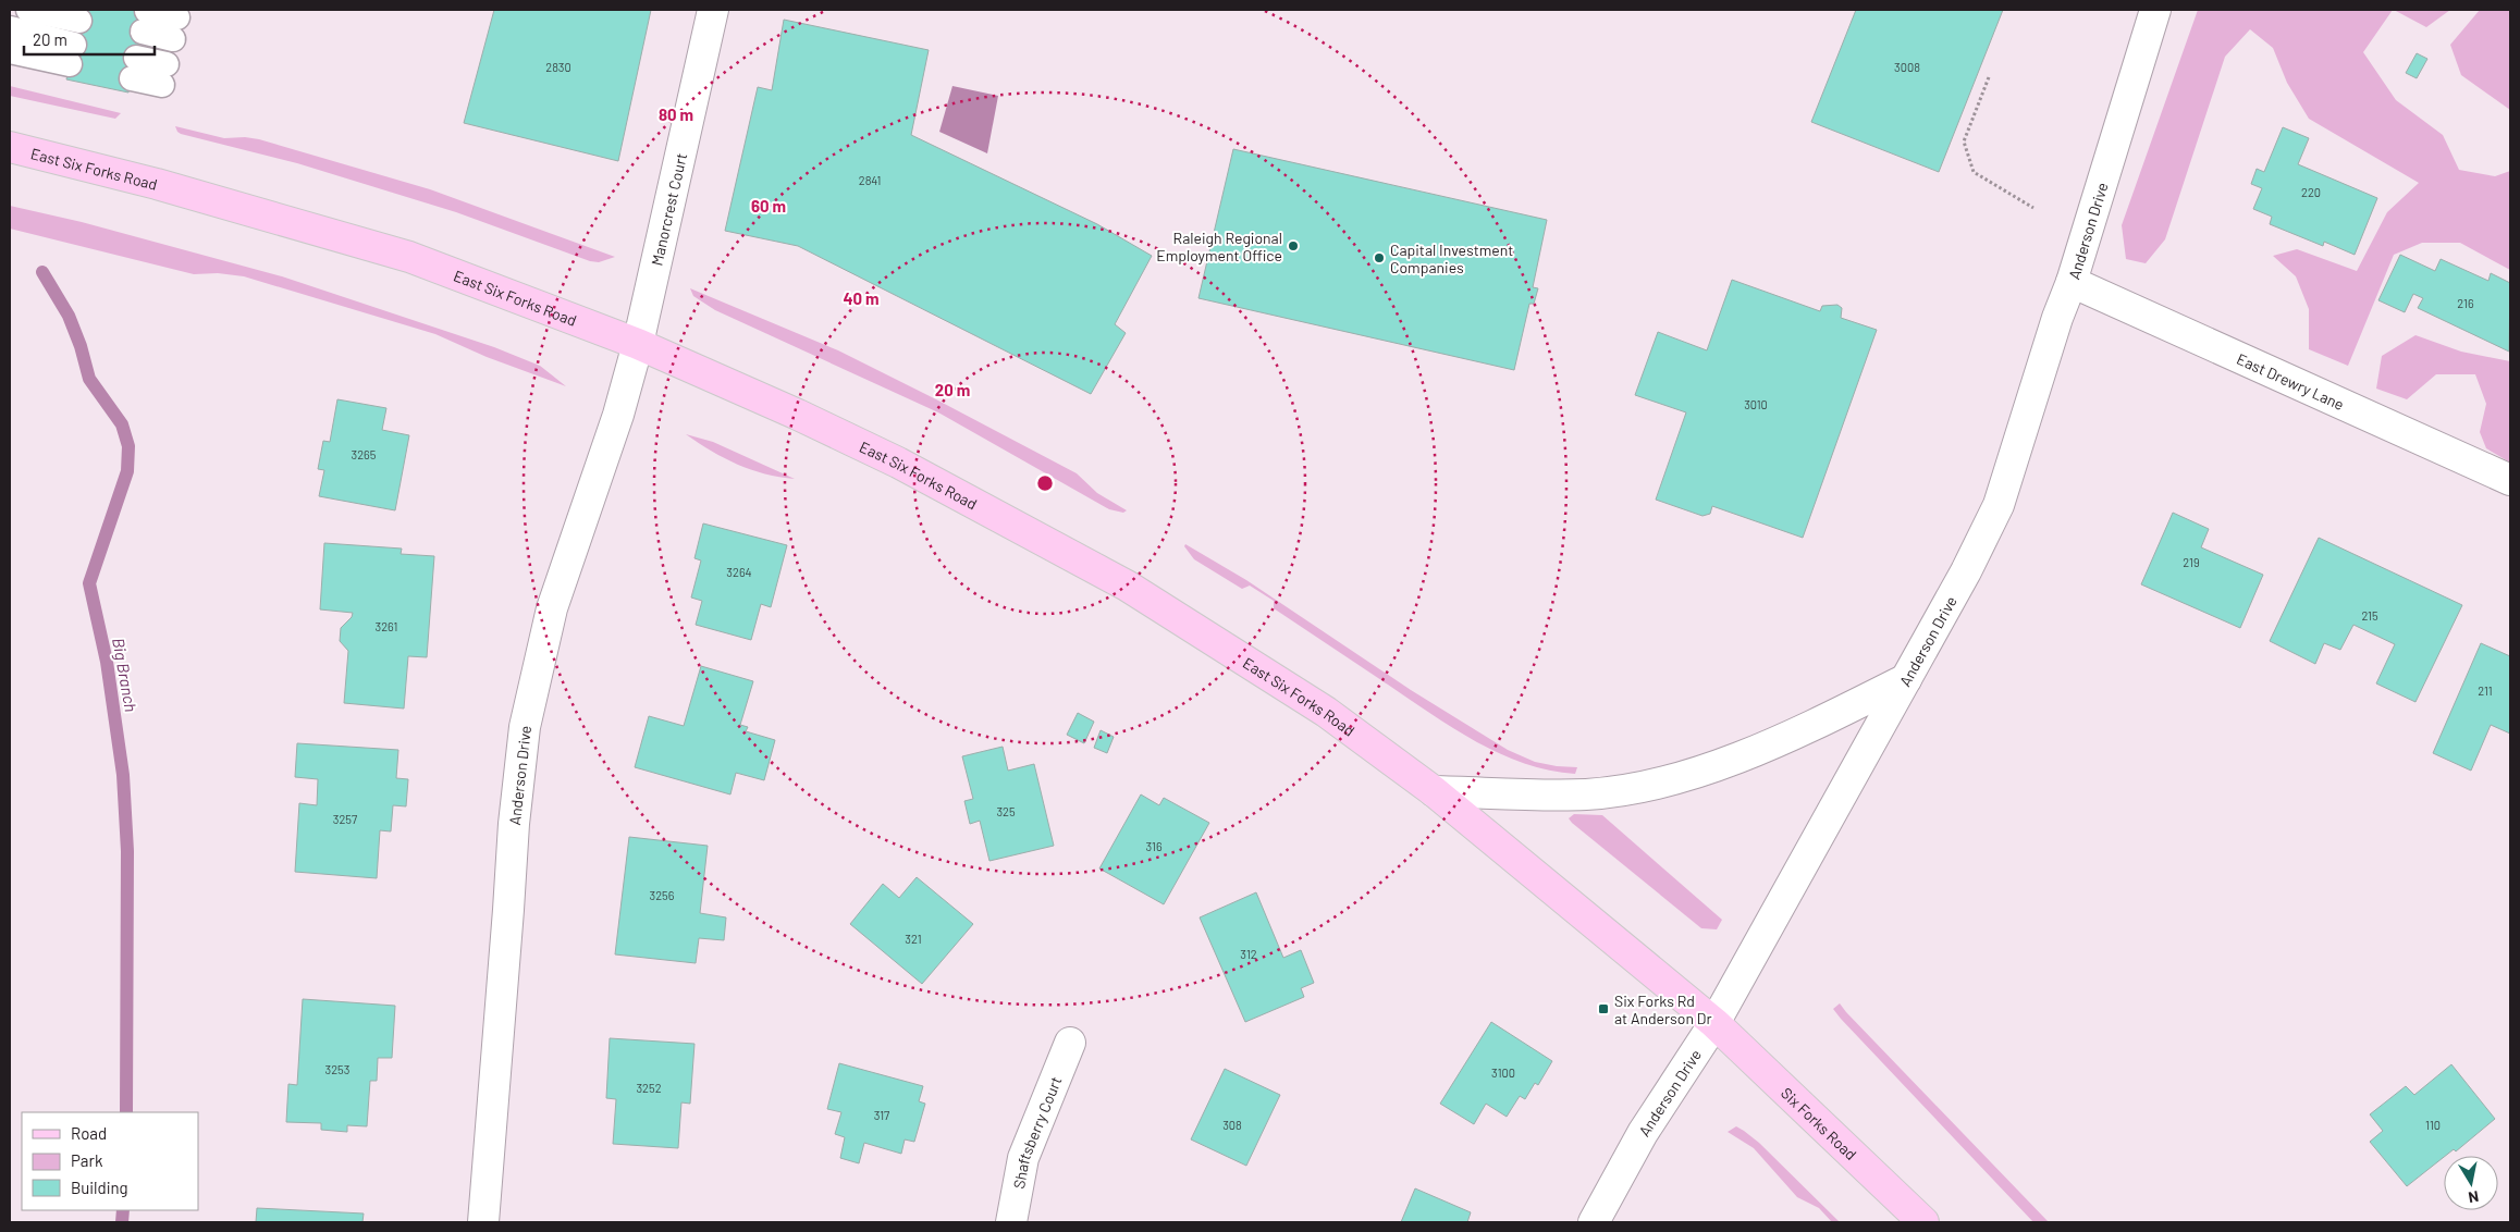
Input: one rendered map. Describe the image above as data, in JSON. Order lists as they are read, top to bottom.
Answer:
{
  "streets": {
    "main road": ["East Six Forks Road", "Six Forks Road"],
    "street": [
      "Manorcrest Court",
      "Anderson Drive",
      "East Drewry Lane",
      "Shaftsberry Court"
    ]
  },
  "crossings": [
    ["East Six Forks Road", "Manorcrest Court"],
    ["East Six Forks Road", "Anderson Drive"],
    ["East Six Forks Road", "Six Forks Road"],
    ["Manorcrest Court", "Anderson Drive"],
    ["Anderson Drive", "East Drewry Lane"],
    ["Anderson Drive", "Six Forks Road"]
  ],
  "water": ["Big Branch"],
  "places": {
    "other": ["Raleigh Regional Employment Office", "Capital Investment Companies"],
    "transit": ["Six Forks Rd at Anderson Dr"]
  },
  "house_numbers": [
    "2830",
    "3008",
    "2841",
    "220",
    "216",
    "3010",
    "3265",
    "219",
    "3264",
    "215",
    "3261",
    "211",
    "325",
    "3257",
    "316",
    "3256",
    "321",
    "312",
    "3253",
    "3100",
    "3252",
    "317",
    "308",
    "110"
  ],
  "legend": ["Road", "Park", "Building"],
  "scale_bar": "20 m",
  "north": "bottom",
  "rings": [
    "80 m",
    "60 m",
    "40 m",
    "20 m"
  ]
}
